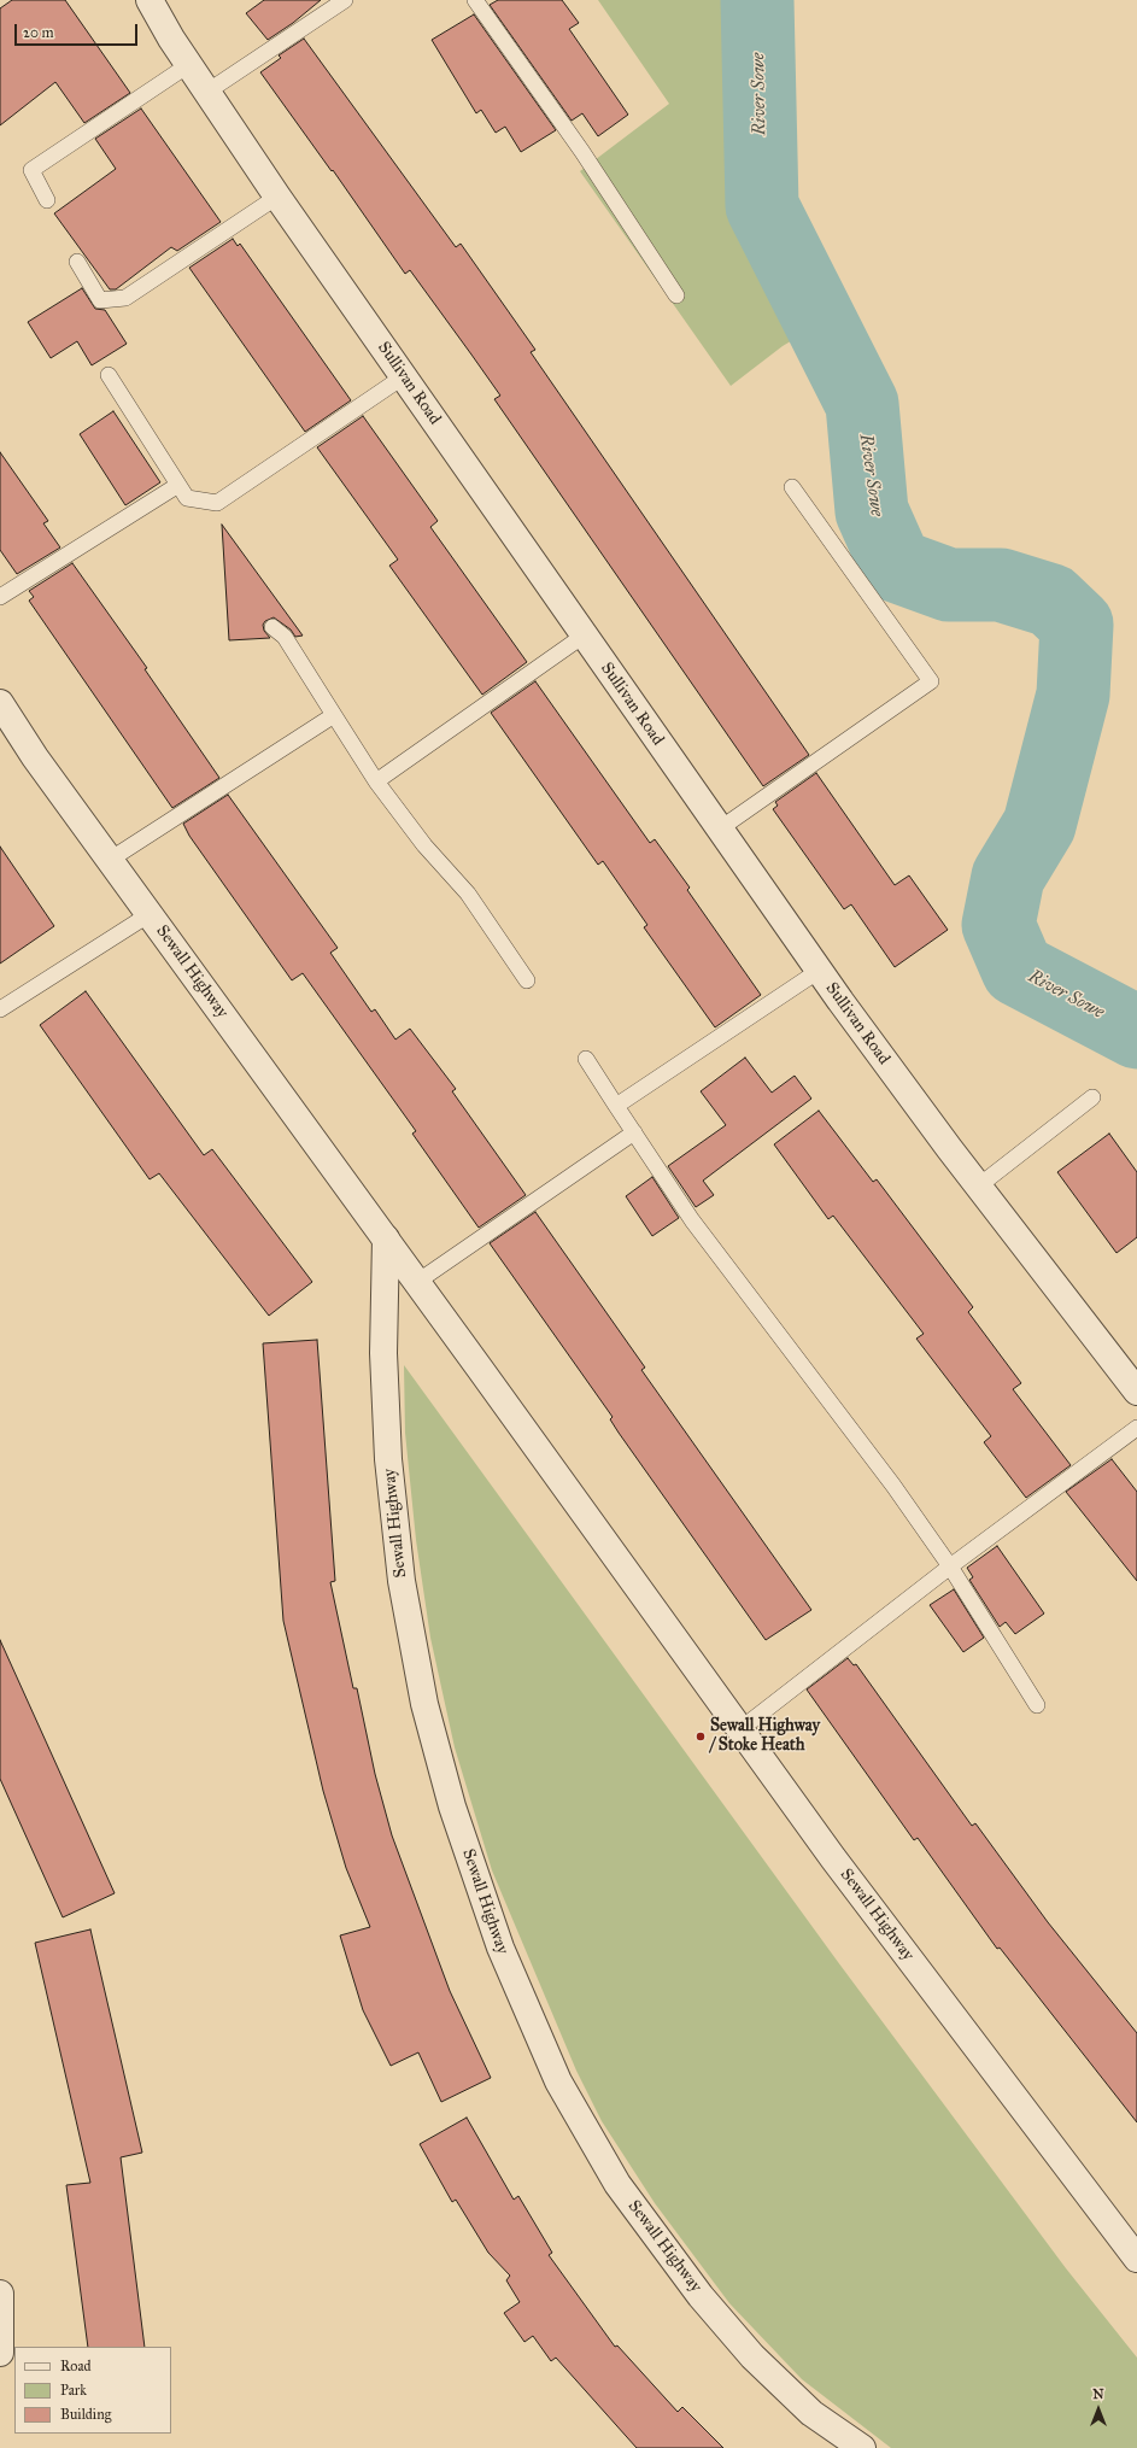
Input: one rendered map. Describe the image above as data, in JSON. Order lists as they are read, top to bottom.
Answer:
{
  "streets": {
    "street": ["Sullivan Road", "Sewall Highway"]
  },
  "water": ["River Sowe"],
  "places": ["Sewall Highway / Stoke Heath"],
  "legend": ["Road", "Park", "Building"],
  "scale_bar": "20 m",
  "north": "top"
}
